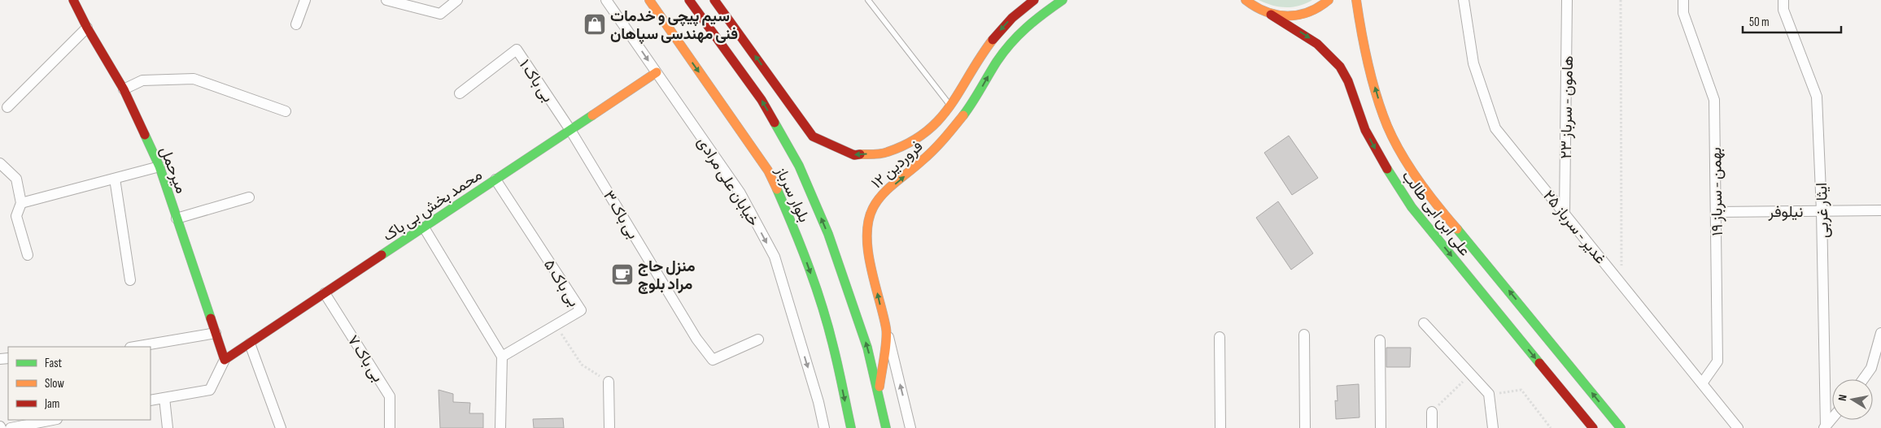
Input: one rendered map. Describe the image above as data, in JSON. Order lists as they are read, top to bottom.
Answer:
{
  "streets": {
    "main road": [
      "۱۲ فروردین",
      "میرحمل",
      "بلوار سرباز",
      "محمد بخش بی باک",
      "علی ابن ابی طالب"
    ],
    "street": [
      "بی باک ۱",
      "هامون - سرباز ۲۳",
      "خیابان علی مرادی",
      "بهمن - سرباز ۱۹",
      "ایثار غربی",
      "نیلوفر",
      "بی باک ۳",
      "غدیر - سرباز ۲۵",
      "بی باک ۵",
      "بی باک ۷"
    ]
  },
  "crossings": [
    ["بی باک ۱", "محمد بخش بی باک"],
    ["بی باک ۱", "بی باک ۳"],
    ["هامون - سرباز ۲۳", "غدیر - سرباز ۲۵"],
    ["۱۲ فروردین", "بلوار سرباز"],
    ["میرحمل", "محمد بخش بی باک"],
    ["خیابان علی مرادی", "محمد بخش بی باک"],
    ["بهمن - سرباز ۱۹", "نیلوفر"],
    ["بهمن - سرباز ۱۹", "غدیر - سرباز ۲۵"],
    ["محمد بخش بی باک", "بی باک ۳"],
    ["محمد بخش بی باک", "بی باک ۵"],
    ["محمد بخش بی باک", "بی باک ۷"],
    ["ایثار غربی", "نیلوفر"]
  ],
  "one_way": ["خیابان علی مرادی"],
  "places": {
    "shop": ["سیم پیچی و خدمات فنی مهندسی سپاهان"],
    "cafe": ["منزل حاج مراد بلوچ"]
  },
  "legend": ["Fast", "Slow", "Jam"],
  "scale_bar": "50 m",
  "north": "left"
}
